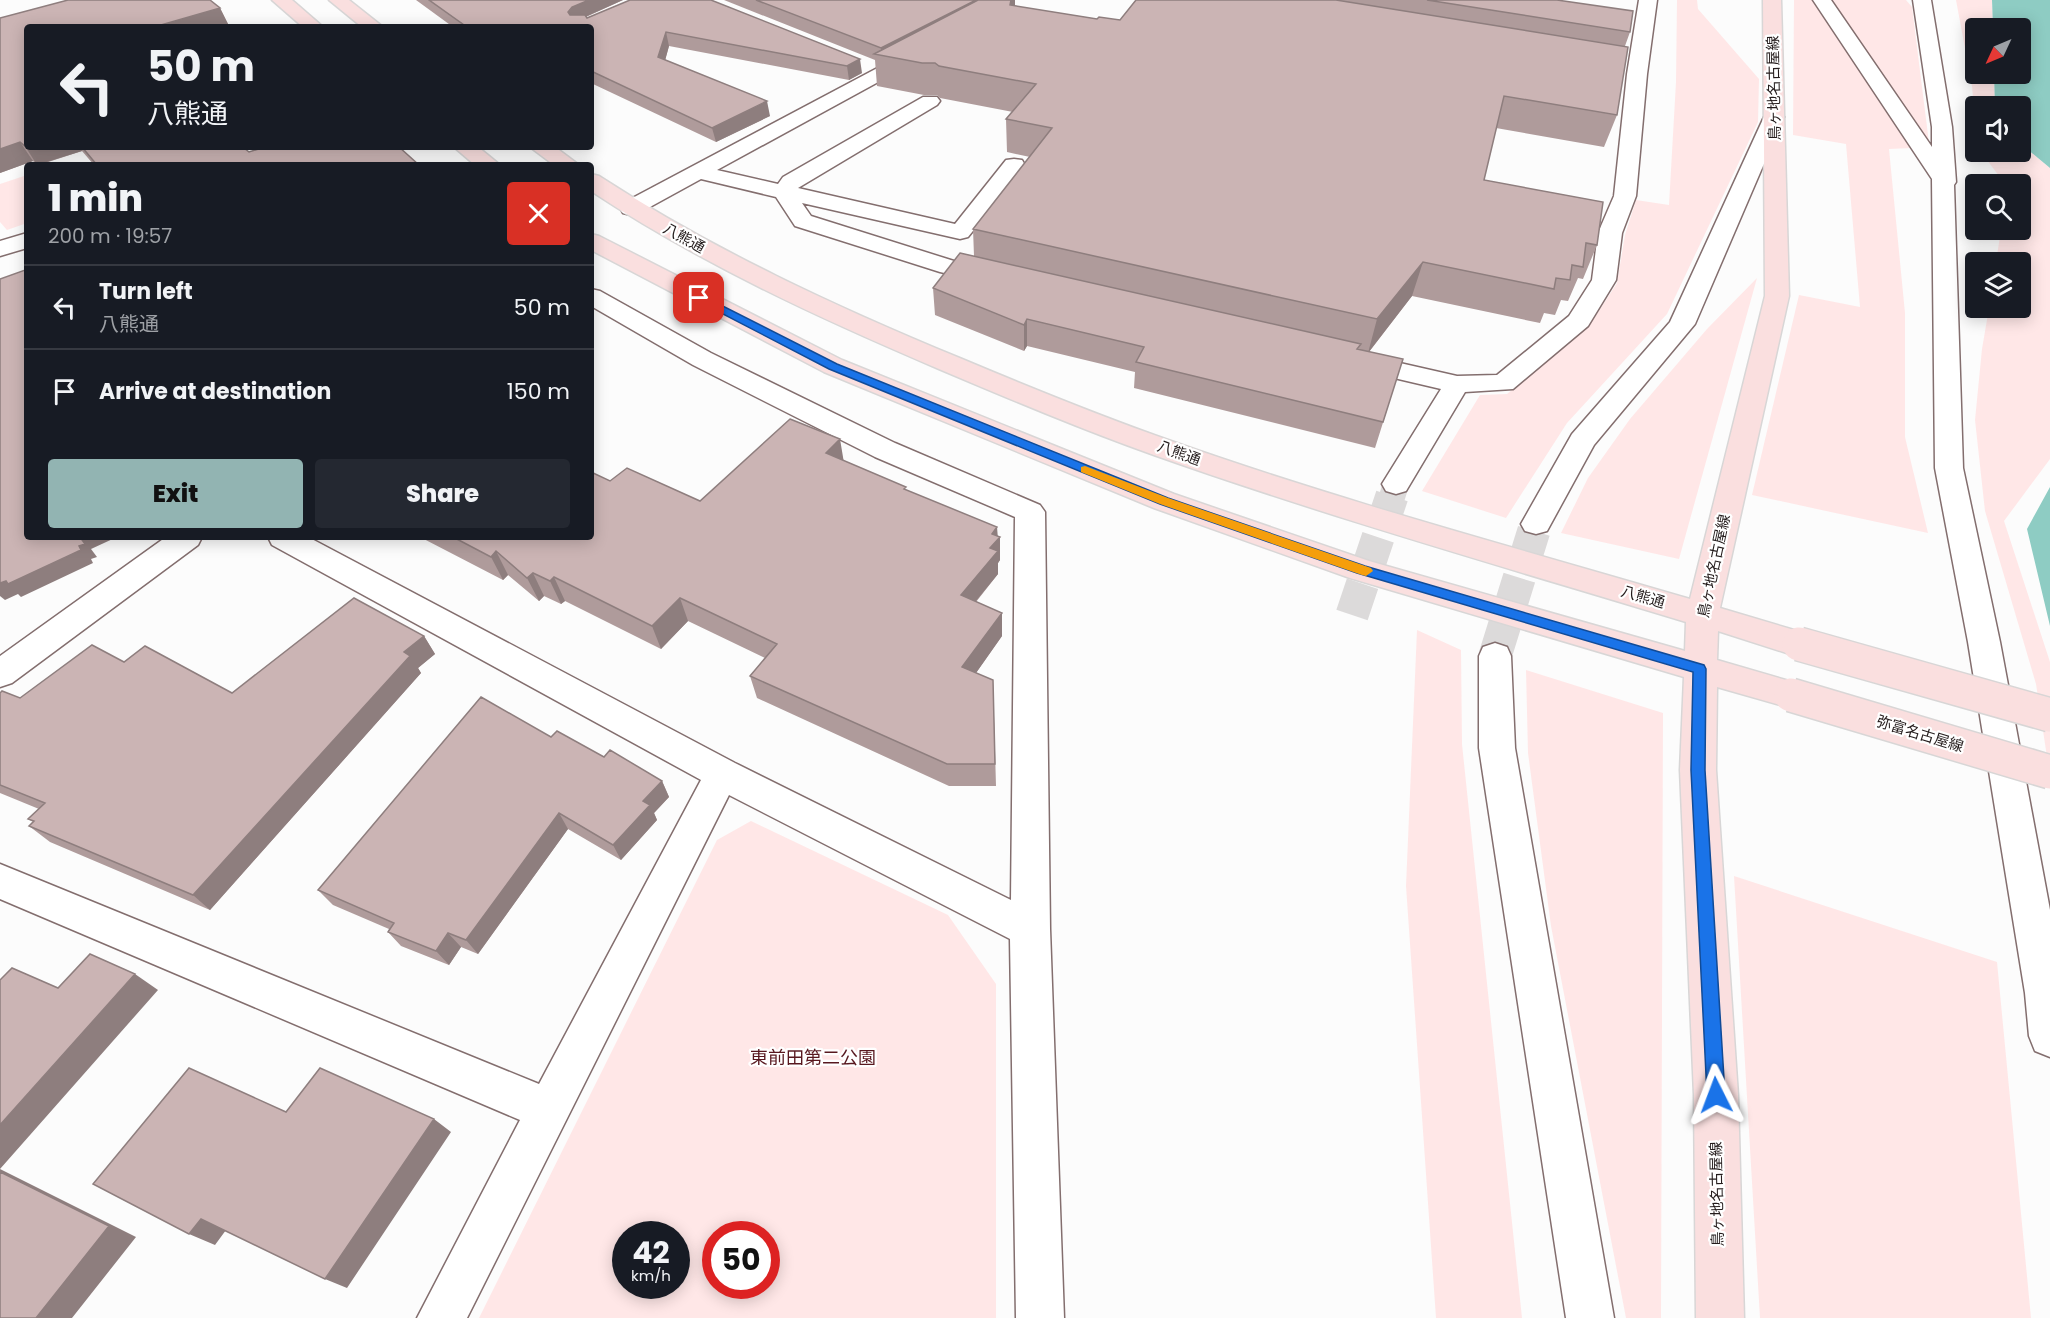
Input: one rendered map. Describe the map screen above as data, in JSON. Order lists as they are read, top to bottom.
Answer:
{
  "streets": {
    "main road": ["鳥ヶ地名古屋線", "八熊通", "弥富名古屋線"]
  },
  "crossings": [
    ["鳥ヶ地名古屋線", "八熊通"],
    ["鳥ヶ地名古屋線", "弥富名古屋線"]
  ],
  "parks": ["東前田第二公園"],
  "north": "bottom left",
  "page": {
    "turn": ["50 m", "八熊通"],
    "heading": ["1 min", "200 m · 19:57"],
    "list": [
      {
        "name": "Turn left",
        "note": "八熊通",
        "value": "50 m"
      },
      {
        "name": "Arrive at destination",
        "value": "150 m"
      }
    ],
    "buttons": ["Exit", "Share"],
    "speed": "42 km/h",
    "limit": "50"
  }
}
